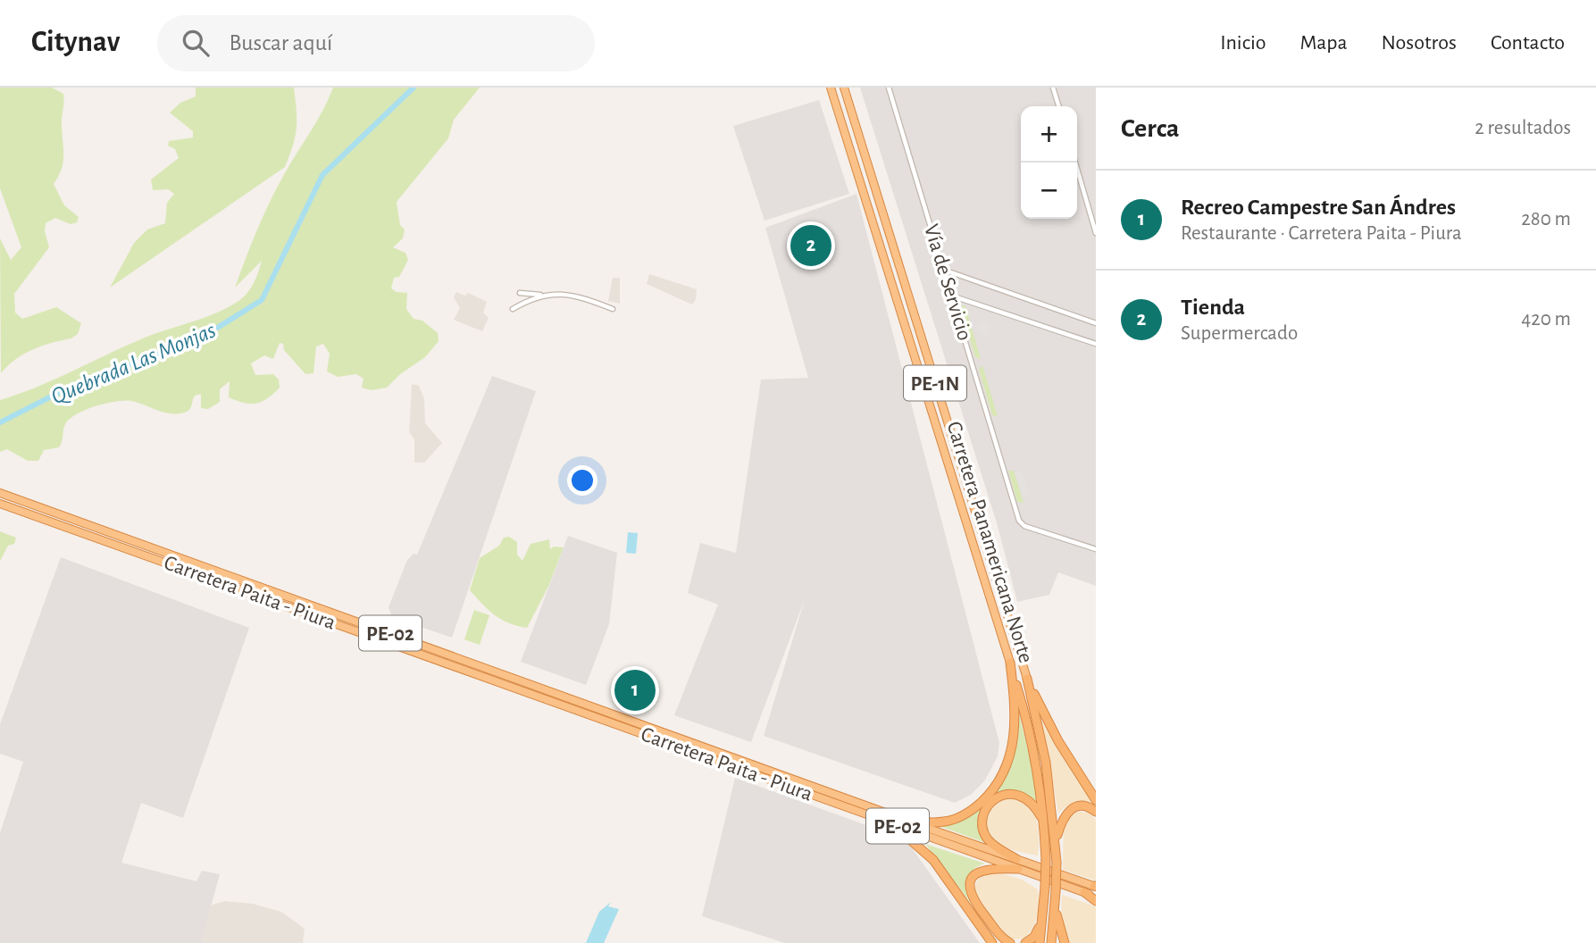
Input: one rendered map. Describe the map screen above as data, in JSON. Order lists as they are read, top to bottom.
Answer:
{
  "streets": {
    "highway": [
      "PE-1N",
      "Carretera Panamericana Norte",
      "Carretera Paita - Piura",
      "PE-02"
    ],
    "street": ["Vía de Servicio"]
  },
  "crossings": [
    ["Carretera Paita - Piura", "PE-02"]
  ],
  "water": ["Quebrada Las Monjas"],
  "page": {
    "header": "Citynav",
    "search": "Buscar aquí",
    "nav": [
      "Inicio",
      "Mapa",
      "Nosotros",
      "Contacto"
    ],
    "heading": ["Cerca", "2 resultados"],
    "map_buttons": ["+", "−"],
    "list": [
      {
        "mark": "1",
        "name": "Recreo Campestre San Ándres",
        "note": "Restaurante · Carretera Paita - Piura",
        "value": "280 m"
      },
      {
        "mark": "2",
        "name": "Tienda",
        "note": "Supermercado",
        "value": "420 m"
      }
    ],
    "pins": ["2", "1"]
  }
}
